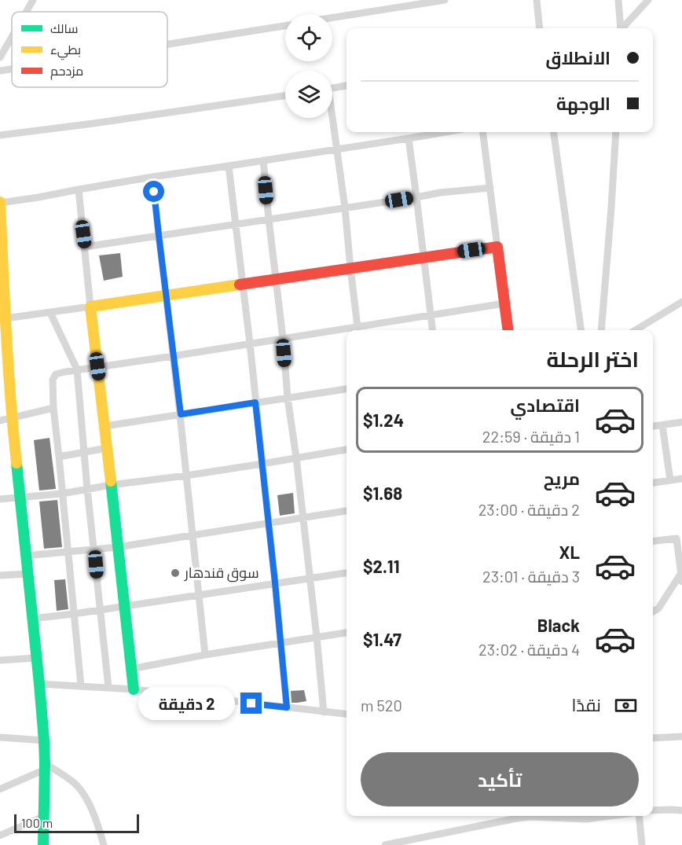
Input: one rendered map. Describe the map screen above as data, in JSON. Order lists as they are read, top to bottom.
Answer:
{
  "places": ["سوق قندهار"],
  "legend": ["سالك", "بطيء", "مزدحم"],
  "scale_bar": "100 m",
  "page": {
    "banner": ["الانطلاق", "الوجهة"],
    "heading": "اختر الرحلة",
    "list": [
      {
        "name": "اقتصادي",
        "note": "1 دقيقة · 22:59",
        "value": "$1.24"
      },
      {
        "name": "مريح",
        "note": "2 دقيقة · 23:00",
        "value": "$1.68"
      },
      {
        "name": "XL",
        "note": "3 دقيقة · 23:01",
        "value": "$2.11"
      },
      {
        "name": "Black",
        "note": "4 دقيقة · 23:02",
        "value": "$1.47"
      }
    ],
    "pay": ["نقدًا", "520 m"],
    "bubble": "2 دقيقة",
    "buttons": "تأكيد",
    "scale": "100 m"
  }
}
